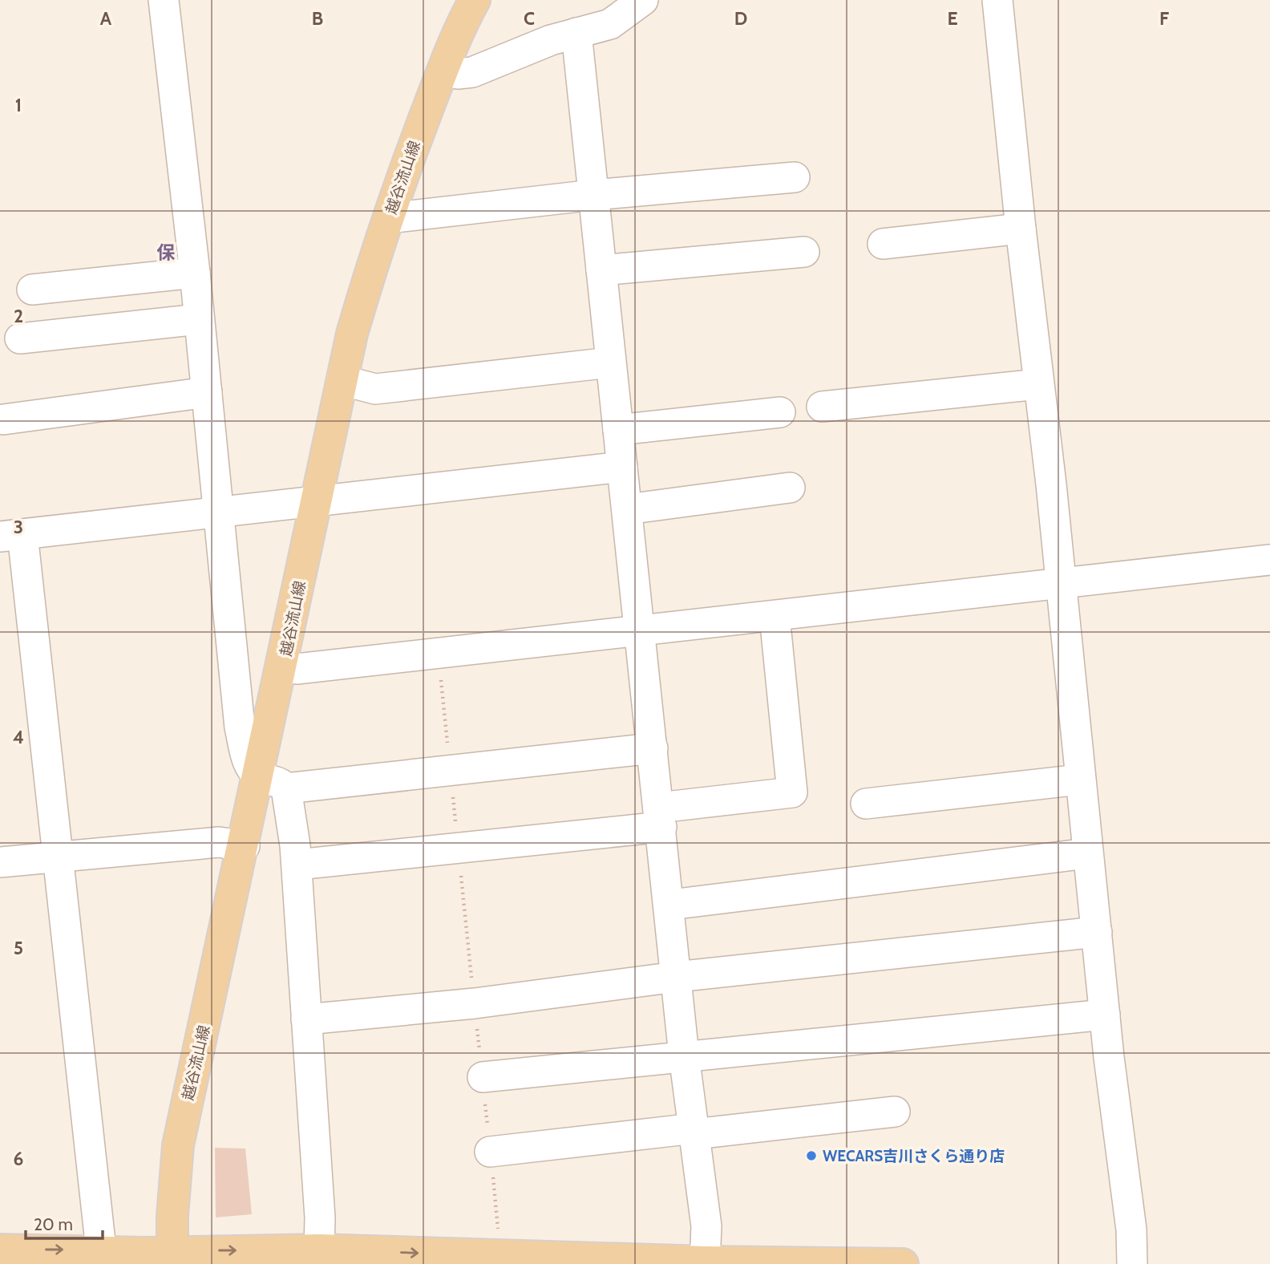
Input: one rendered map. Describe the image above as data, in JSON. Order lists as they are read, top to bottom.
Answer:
{
  "streets": {
    "main road": ["越谷流山線"]
  },
  "districts": ["保"],
  "places": ["WECARS吉川さくら通り店"],
  "scale_bar": "20 m",
  "grid": {
    "columns": [
      "A",
      "B",
      "C",
      "D",
      "E",
      "F"
    ],
    "rows": [
      "1",
      "2",
      "3",
      "4",
      "5",
      "6"
    ]
  }
}
